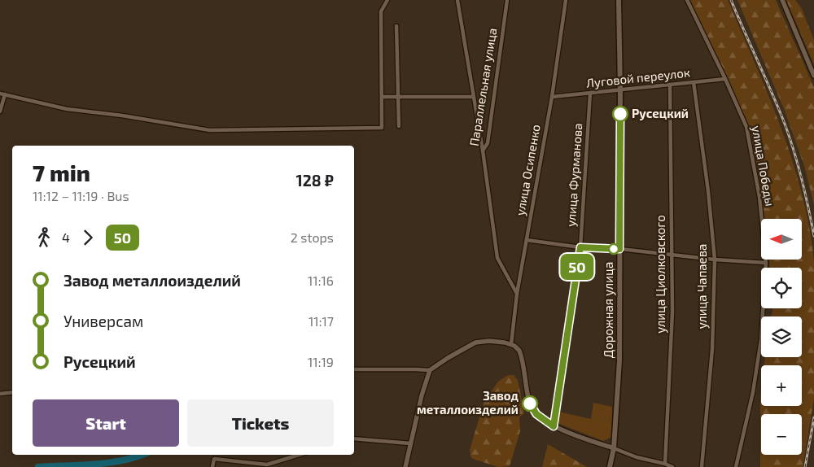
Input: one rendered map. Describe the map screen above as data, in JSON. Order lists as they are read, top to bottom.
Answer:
{
  "streets": {
    "main road": ["Дорожная улица"],
    "street": [
      "Луговой переулок",
      "Параллельная улица",
      "улица Победы",
      "улица Осипенко",
      "улица Фурманова",
      "улица Циолковского",
      "улица Чапаева"
    ]
  },
  "crossings": [
    ["Луговой переулок", "улица Победы"],
    ["Луговой переулок", "улица Осипенко"],
    ["Луговой переулок", "улица Фурманова"],
    ["Луговой переулок", "улица Циолковского"],
    ["Луговой переулок", "улица Чапаева"],
    ["Луговой переулок", "Дорожная улица"],
    ["Параллельная улица", "улица Осипенко"]
  ],
  "places": ["Русецкий", "Завод металлоизделий"],
  "lines": ["bus line 50"],
  "north": "left",
  "page": {
    "on_map": "50",
    "heading": ["7 min", "11:12 – 11:19 · Bus", "128 ₽"],
    "legs": ["4", "50", "2 stops"],
    "map_buttons": ["+", "−"],
    "list": [
      {
        "name": "Завод металлоизделий",
        "value": "11:16"
      },
      {
        "name": "Универсам",
        "value": "11:17"
      },
      {
        "name": "Русецкий",
        "value": "11:19"
      }
    ],
    "buttons": ["Start", "Tickets"]
  }
}
